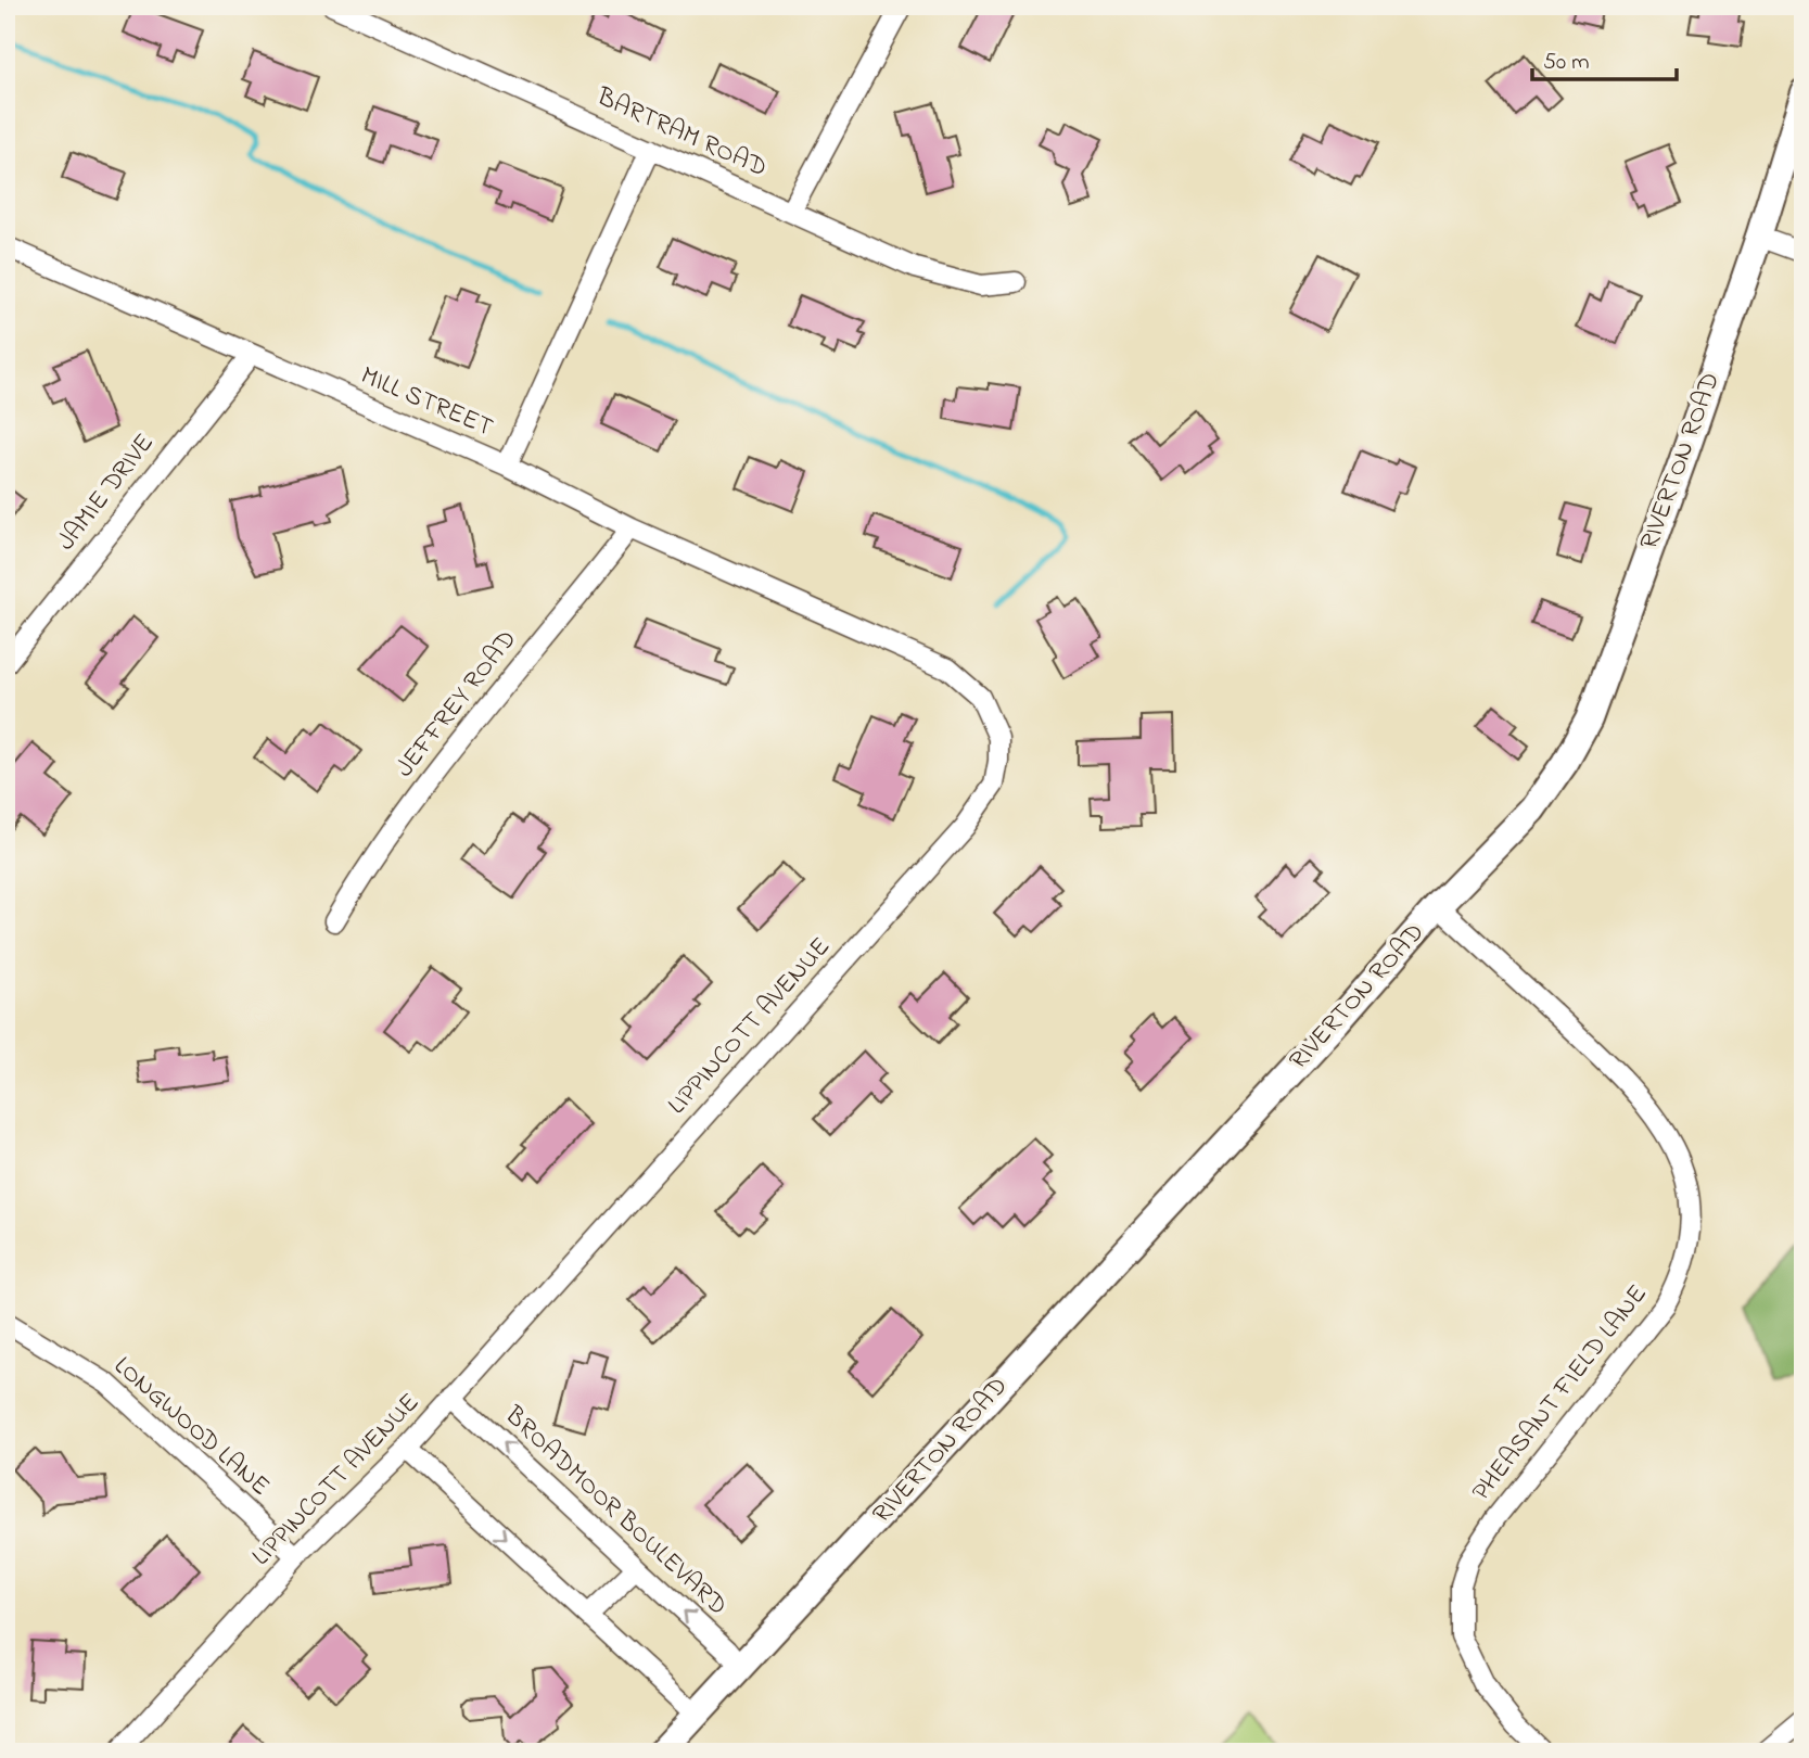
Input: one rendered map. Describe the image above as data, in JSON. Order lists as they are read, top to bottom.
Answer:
{
  "streets": {
    "main road": ["RIVERTON ROAD"],
    "street": [
      "BARTRAM ROAD",
      "MILL STREET",
      "JAMIE DRIVE",
      "JEFFREY ROAD",
      "LIPPINCOTT AVENUE",
      "PHEASANT FIELD LANE",
      "LONGWOOD LANE",
      "BROADMOOR BOULEVARD"
    ]
  },
  "crossings": [
    ["BARTRAM ROAD", "MILL STREET"],
    ["MILL STREET", "JAMIE DRIVE"],
    ["MILL STREET", "LIPPINCOTT AVENUE"],
    ["RIVERTON ROAD", "PHEASANT FIELD LANE"],
    ["RIVERTON ROAD", "BROADMOOR BOULEVARD"],
    ["JEFFREY ROAD", "LIPPINCOTT AVENUE"],
    ["LIPPINCOTT AVENUE", "LONGWOOD LANE"],
    ["LIPPINCOTT AVENUE", "BROADMOOR BOULEVARD"]
  ],
  "scale_bar": "50 m"
}
